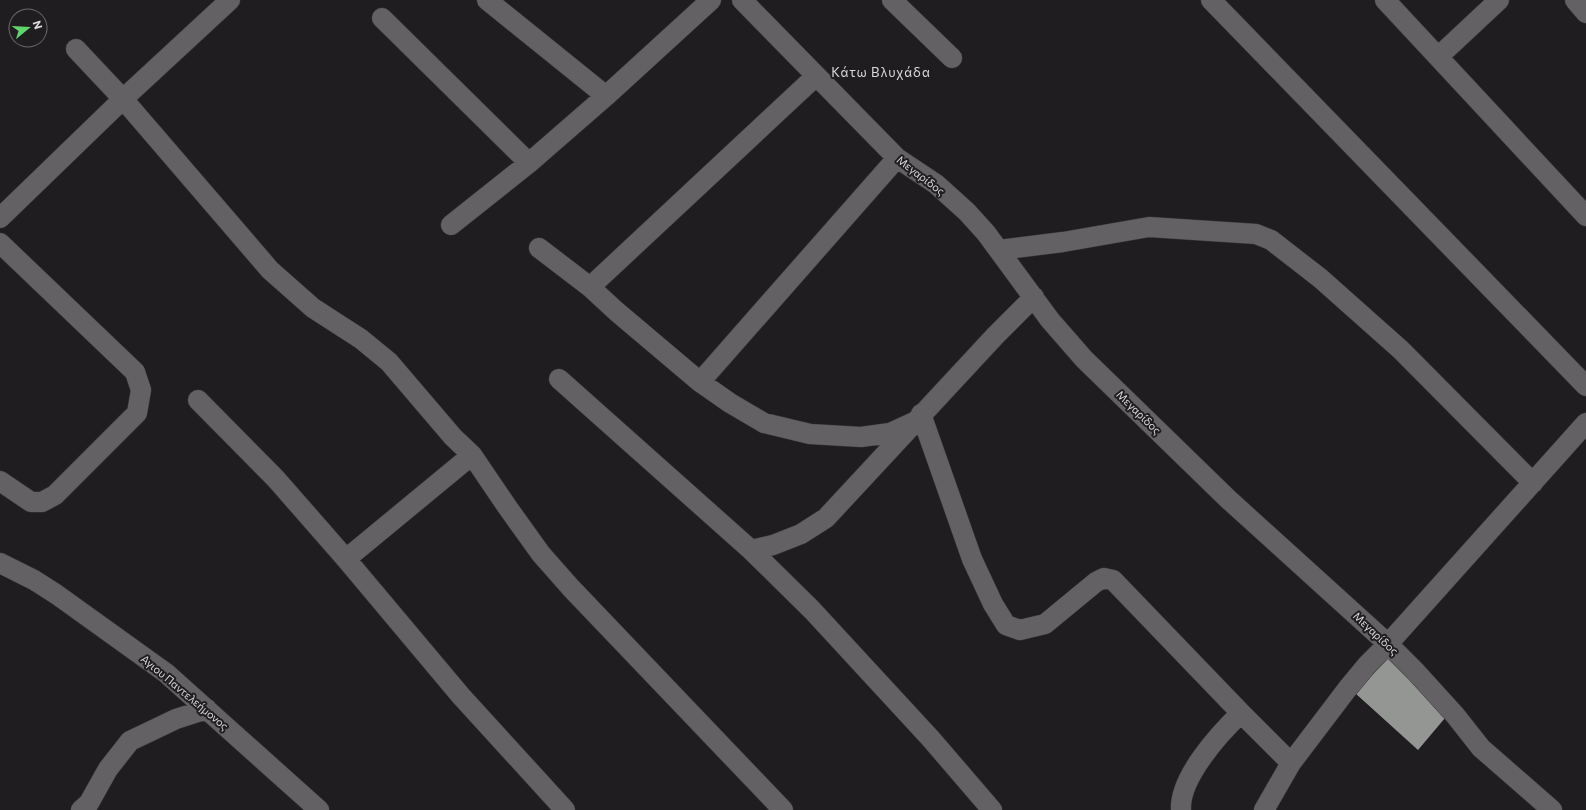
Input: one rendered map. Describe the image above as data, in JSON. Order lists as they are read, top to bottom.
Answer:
{
  "streets": {
    "street": ["Μεγαρίδος", "Αγιου Παντελεήμονος"]
  },
  "districts": ["Κάτω Βλυχάδα"],
  "north": "right"
}
